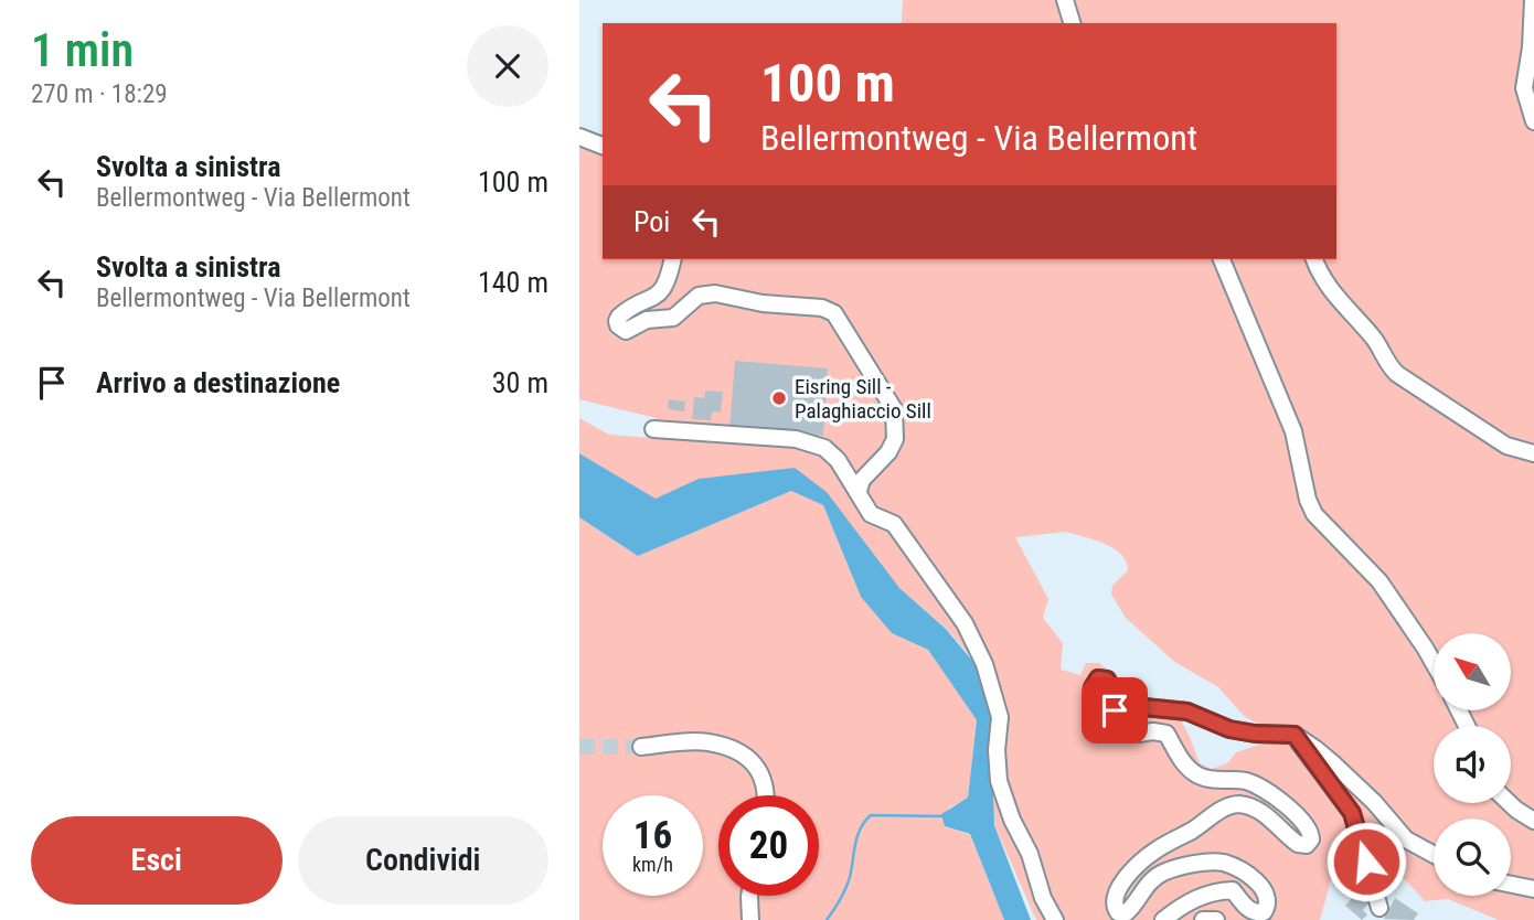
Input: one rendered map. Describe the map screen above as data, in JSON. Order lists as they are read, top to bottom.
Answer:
{
  "places": ["Eisring Sill - Palaghiaccio Sill"],
  "north": "top left",
  "page": {
    "heading": ["1 min", "270 m · 18:29"],
    "turn": ["100 m", "Bellermontweg - Via Bellermont"],
    "list": [
      {
        "name": "Svolta a sinistra",
        "note": "Bellermontweg - Via Bellermont",
        "value": "100 m"
      },
      {
        "name": "Svolta a sinistra",
        "note": "Bellermontweg - Via Bellermont",
        "value": "140 m"
      },
      {
        "name": "Arrivo a destinazione",
        "value": "30 m"
      }
    ],
    "then": "Poi",
    "speed": "16 km/h",
    "limit": "20",
    "buttons": ["Esci", "Condividi"]
  }
}
